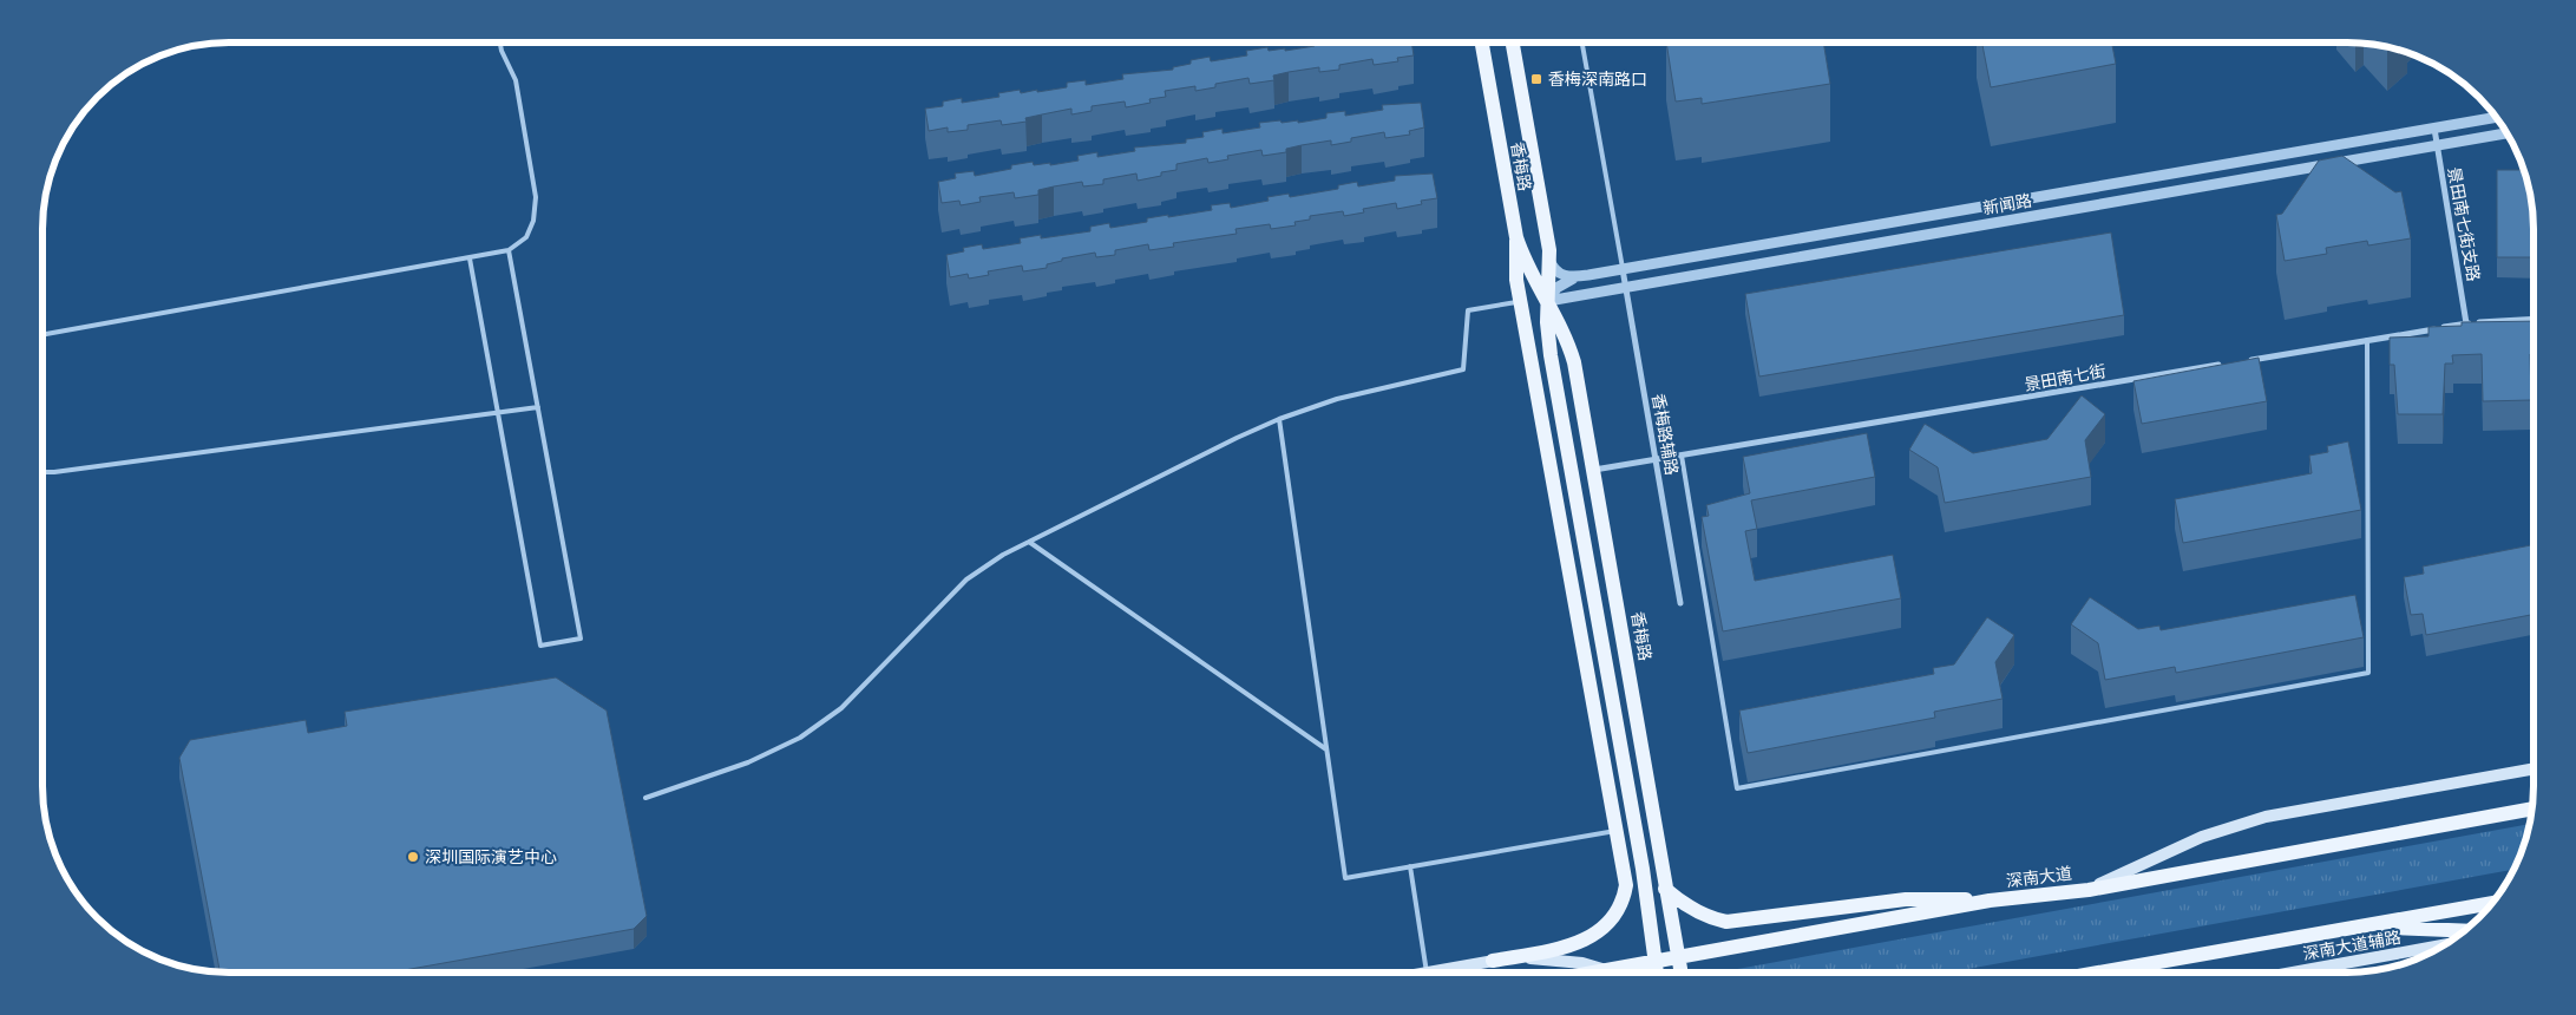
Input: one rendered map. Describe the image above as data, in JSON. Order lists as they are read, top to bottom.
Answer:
{
  "streets": {
    "main road": ["香梅路", "深南大道", "深南大道辅路"],
    "street": [
      "新闻路",
      "景田南七街支路",
      "景田南七街",
      "香梅路辅路"
    ]
  },
  "crossings": [
    ["香梅路", "新闻路"],
    ["香梅路", "景田南七街"],
    ["香梅路", "深南大道"],
    ["新闻路", "景田南七街支路"],
    ["新闻路", "香梅路辅路"],
    ["景田南七街", "香梅路辅路"]
  ],
  "places": {
    "transit": ["香梅深南路口"],
    "other": ["深圳国际演艺中心"]
  }
}
